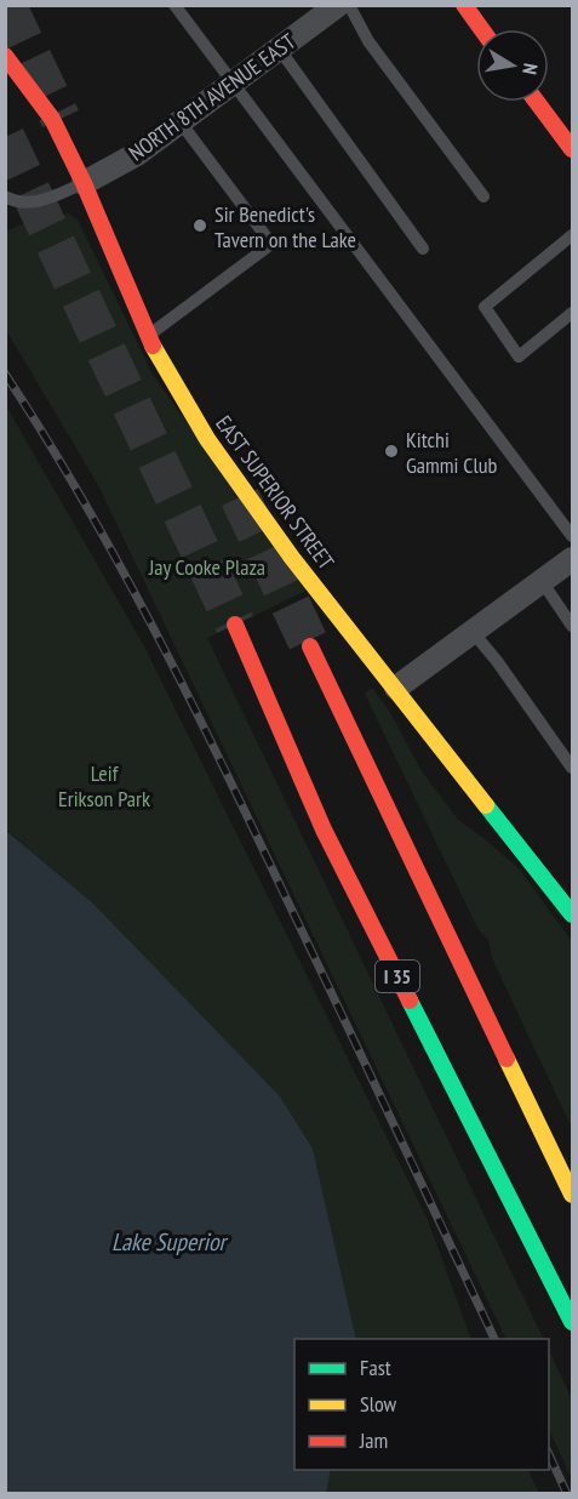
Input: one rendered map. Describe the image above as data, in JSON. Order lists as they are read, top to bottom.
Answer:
{
  "streets": {
    "main road": ["EAST SUPERIOR STREET", "I 35"],
    "street": ["NORTH 8TH AVENUE EAST"]
  },
  "crossings": [
    ["NORTH 8TH AVENUE EAST", "EAST SUPERIOR STREET"]
  ],
  "water": ["Lake Superior"],
  "parks": ["Jay Cooke Plaza", "Leif Erikson Park"],
  "places": ["Sir Benedict's Tavern on the Lake", "Kitchi Gammi Club"],
  "legend": ["Fast", "Slow", "Jam"],
  "north": "right"
}
